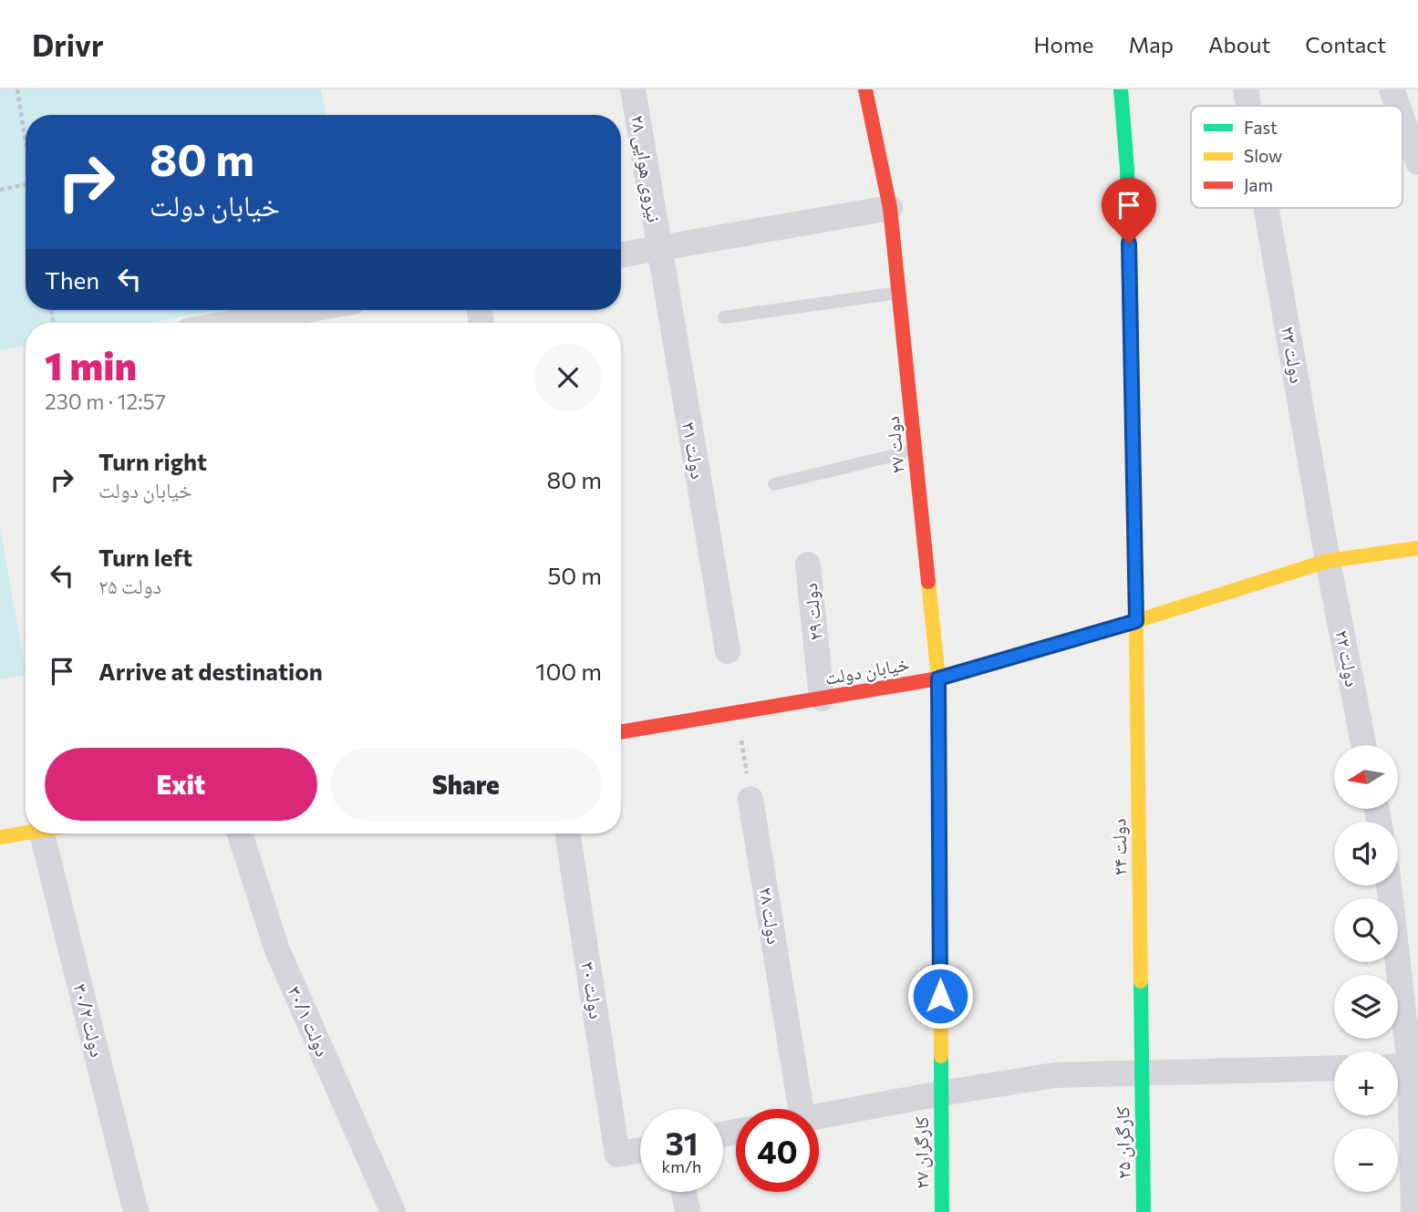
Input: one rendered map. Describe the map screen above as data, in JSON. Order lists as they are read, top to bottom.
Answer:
{
  "streets": {
    "street": [
      "نیروی هوایی ۲۸",
      "دولت ۲۳",
      "دولت ۲۷",
      "دولت ۳۱",
      "دولت ۲۹",
      "دولت ۲۲",
      "خیابان دولت",
      "دولت ۲۴",
      "دولت ۲۸",
      "دولت ۳۰",
      "دولت ۳۰/۲",
      "دولت ۳۰/۱",
      "کارگران ۲۵",
      "کارگران ۲۷"
    ]
  },
  "crossings": [
    ["نیروی هوایی ۲۸", "دولت ۳۱"],
    ["دولت ۲۳", "دولت ۲۲"],
    ["دولت ۲۳", "خیابان دولت"],
    ["دولت ۲۷", "خیابان دولت"],
    ["دولت ۲۷", "کارگران ۲۷"],
    ["دولت ۲۹", "خیابان دولت"],
    ["دولت ۲۲", "خیابان دولت"],
    ["خیابان دولت", "دولت ۲۴"],
    ["دولت ۲۴", "کارگران ۲۵"]
  ],
  "legend": ["Fast", "Slow", "Jam"],
  "north": "left",
  "page": {
    "header": "Drivr",
    "nav": [
      "Home",
      "Map",
      "About",
      "Contact"
    ],
    "turn": ["80 m", "خیابان دولت"],
    "then": "Then",
    "heading": ["1 min", "230 m · 12:57"],
    "list": [
      {
        "name": "Turn right",
        "note": "خیابان دولت",
        "value": "80 m"
      },
      {
        "name": "Turn left",
        "note": "دولت ۲۵",
        "value": "50 m"
      },
      {
        "name": "Arrive at destination",
        "value": "100 m"
      }
    ],
    "buttons": ["Exit", "Share"],
    "map_buttons": ["+", "−"],
    "speed": "31 km/h",
    "limit": "40"
  }
}
